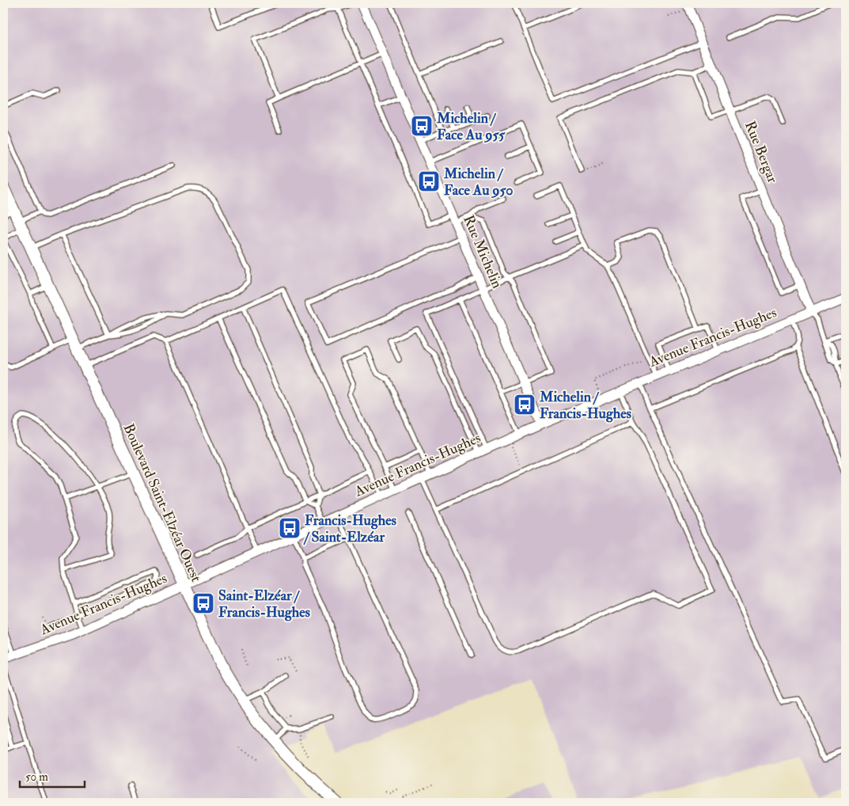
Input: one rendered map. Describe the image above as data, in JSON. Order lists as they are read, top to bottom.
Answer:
{
  "streets": {
    "street": [
      "Rue Bergar",
      "Rue Michelin",
      "Avenue Francis-Hughes",
      "Boulevard Saint-Elzéar Ouest"
    ]
  },
  "crossings": [
    ["Rue Bergar", "Avenue Francis-Hughes"],
    ["Rue Michelin", "Avenue Francis-Hughes"],
    ["Avenue Francis-Hughes", "Boulevard Saint-Elzéar Ouest"]
  ],
  "places": {
    "bus stop": [
      "Michelin / Face Au 955",
      "Michelin / Face Au 950",
      "Michelin / Francis-Hughes",
      "Francis-Hughes / Saint-Elzéar",
      "Saint-Elzéar / Francis-Hughes"
    ]
  },
  "scale_bar": "50 m"
}
